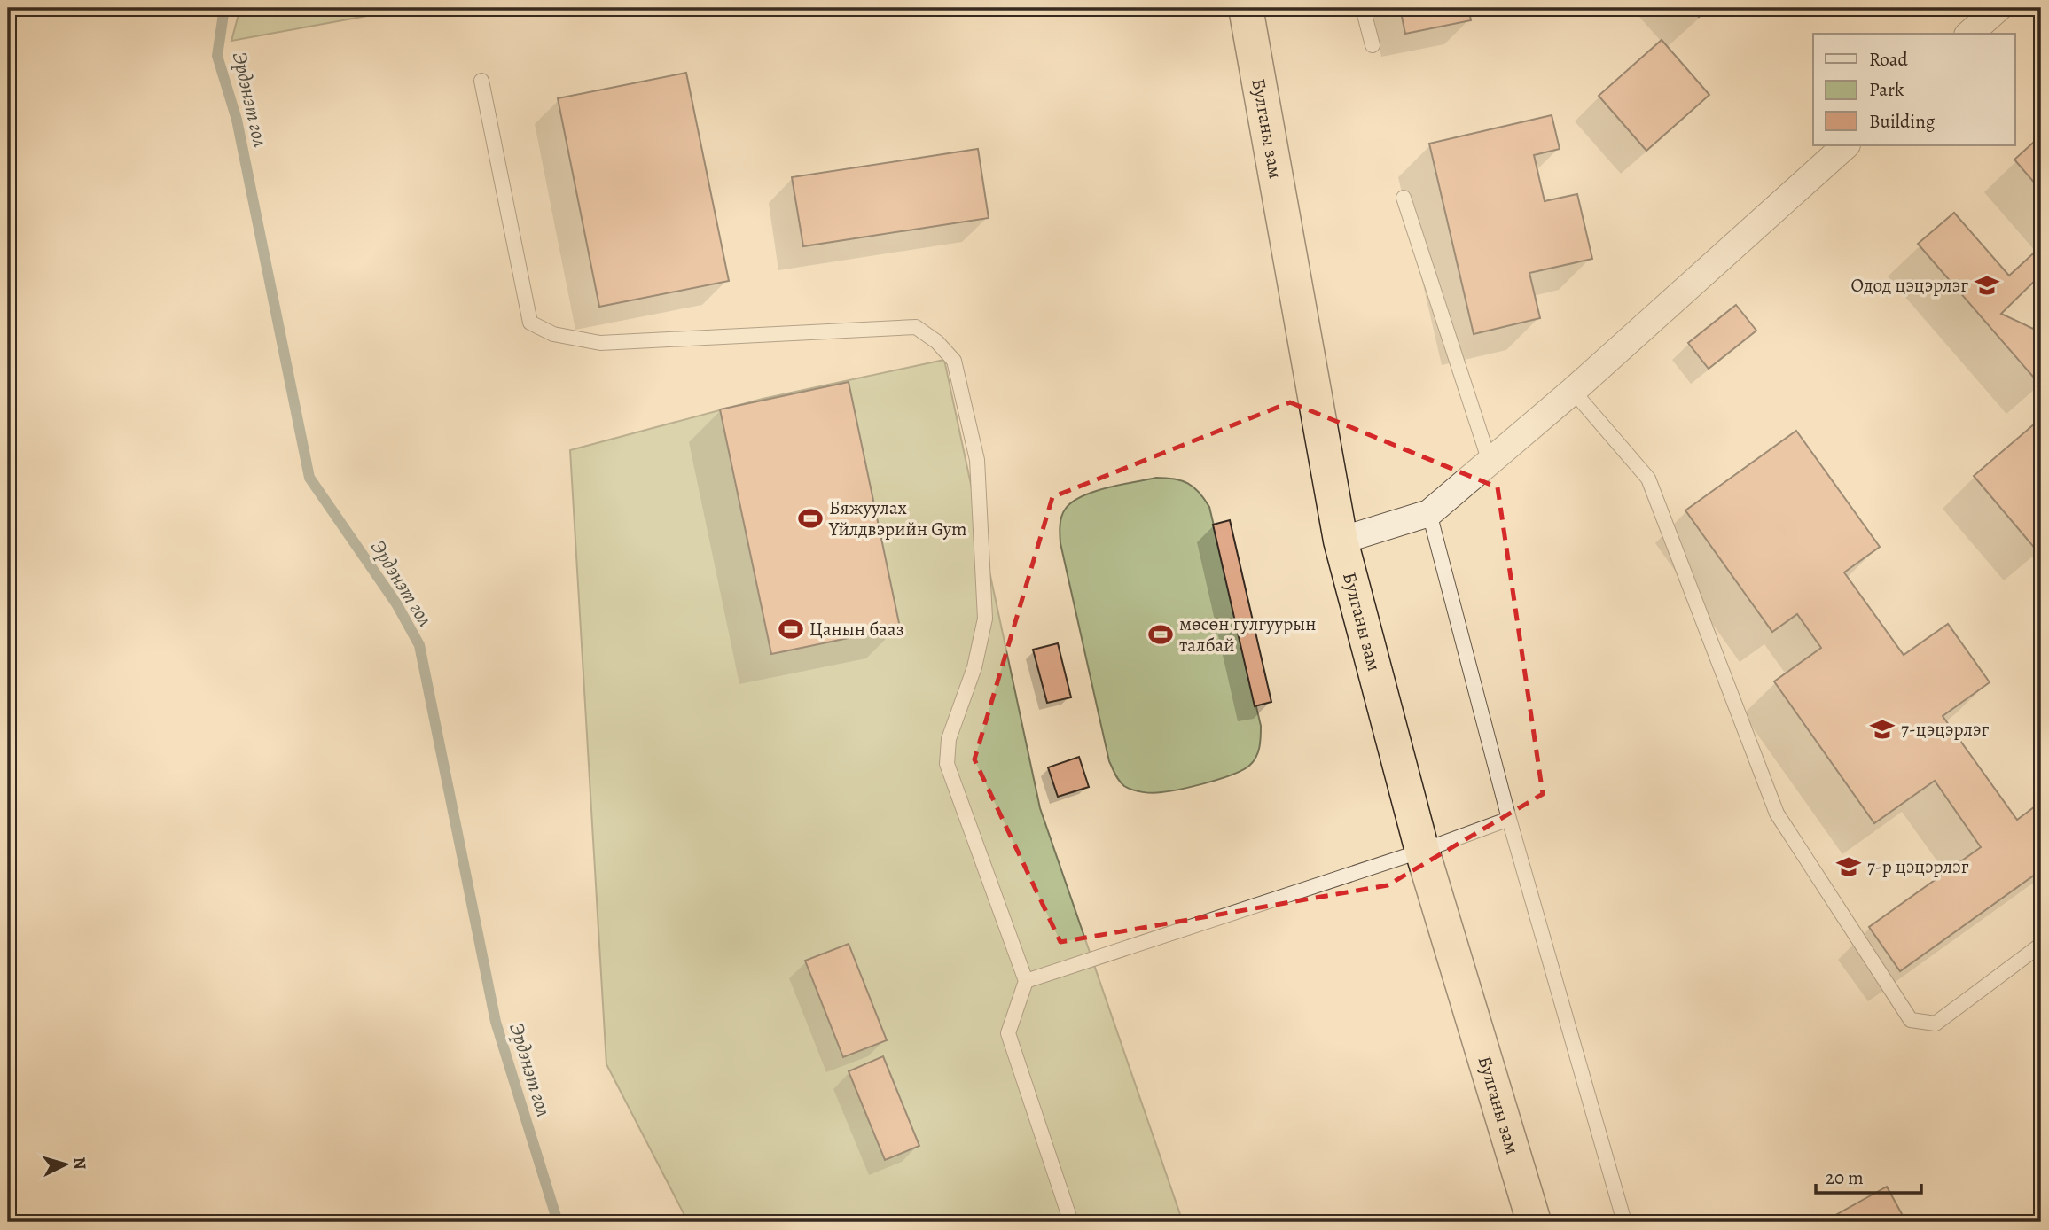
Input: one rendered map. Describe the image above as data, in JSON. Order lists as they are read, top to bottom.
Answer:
{
  "streets": {
    "highway": ["Булганы зам"]
  },
  "water": ["Эрдэнэт гол"],
  "places": {
    "school or university": ["Одод цэцэрлэг", "7-цэцэрлэг", "7-р цэцэрлэг"],
    "sports": ["Бяжуулах Үйлдвэрийн Gym", "Цанын бааз", "мөсөн гулгуурын талбай"]
  },
  "legend": ["Road", "Park", "Building"],
  "scale_bar": "20 m",
  "north": "right"
}
